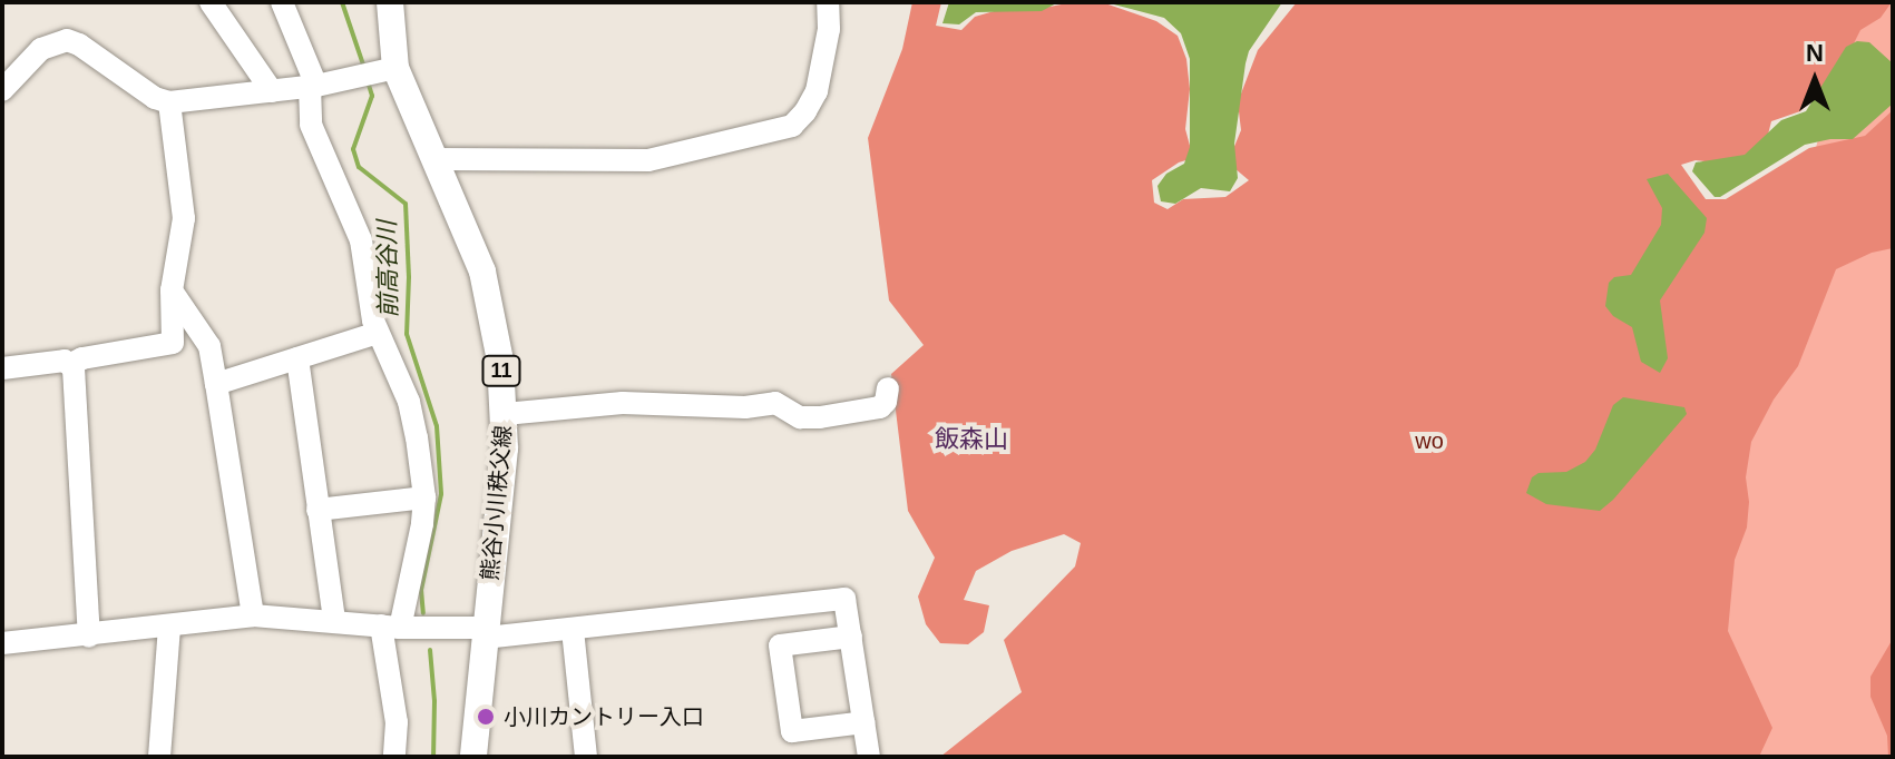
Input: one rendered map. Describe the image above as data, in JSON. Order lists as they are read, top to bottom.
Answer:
{
  "streets": {
    "main road": ["11", "熊谷小川秩父線"]
  },
  "districts": ["飯森山"],
  "water": ["前高谷川"],
  "parks": ["wo"],
  "places": ["小川カントリー入口"],
  "north": "top"
}
